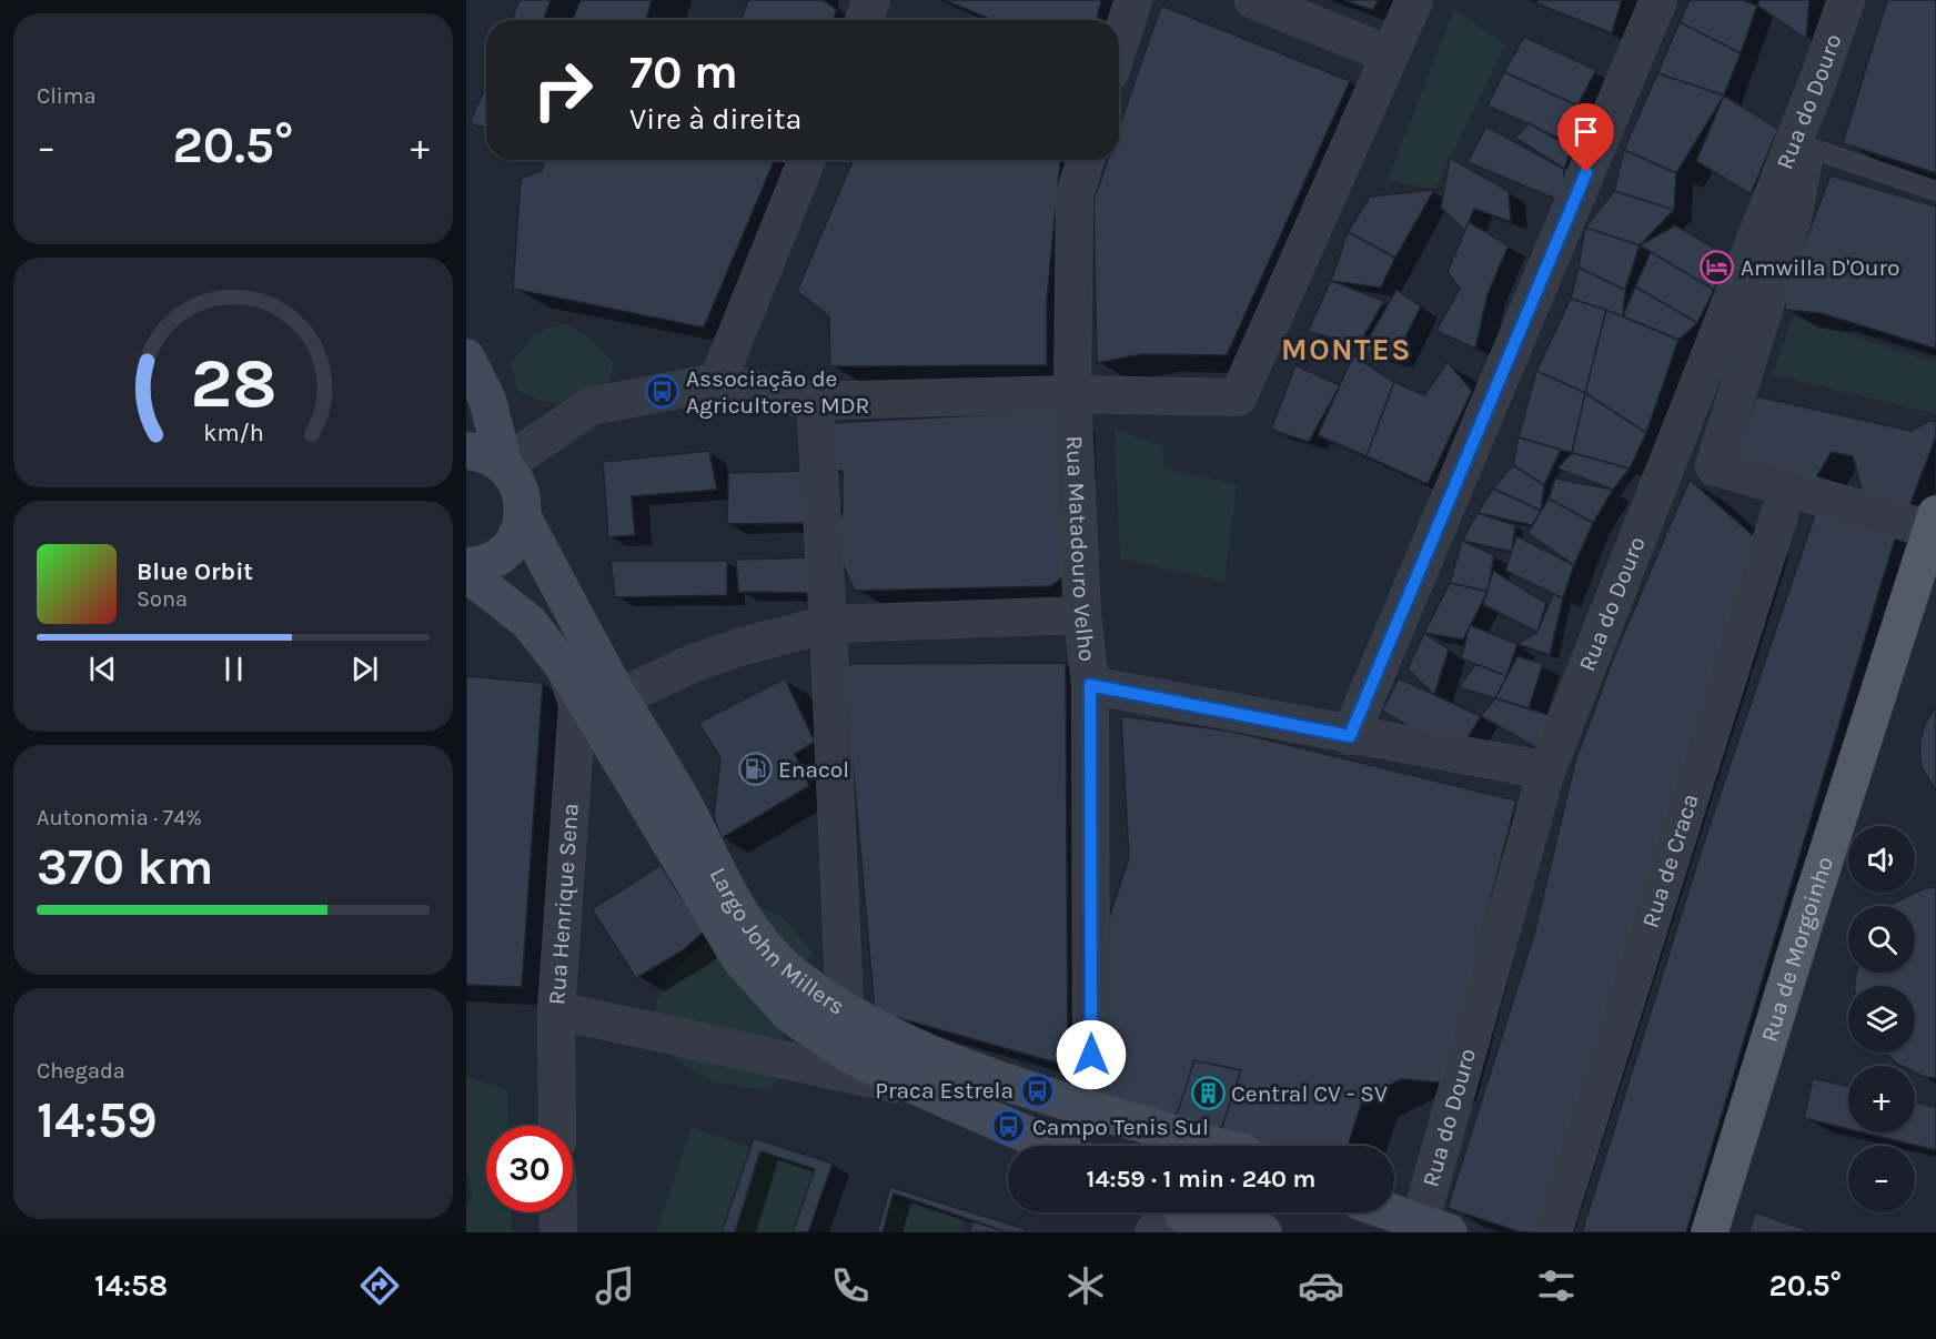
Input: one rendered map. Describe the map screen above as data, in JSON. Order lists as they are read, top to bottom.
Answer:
{
  "streets": {
    "main road": ["Largo John Millers", "Rua de Morgoinho"],
    "street": [
      "Rua do Douro",
      "Rua Matadouro Velho",
      "Rua de Craca",
      "Rua Henrique Sena"
    ]
  },
  "crossings": [
    ["Rua Matadouro Velho", "Largo John Millers"],
    ["Rua Henrique Sena", "Largo John Millers"]
  ],
  "districts": ["MONTES"],
  "places": {
    "hotel": ["Amwilla D'Ouro"],
    "bus stop": ["Associação de Agricultores MDR", "Praca Estrela", "Campo Tenis Sul"],
    "fuel station": ["Enacol"],
    "building": ["Central CV - SV"]
  },
  "page": {
    "tile": [
      "Clima",
      ["Autonomia · 74%", "370 km"],
      ["Chegada", "14:59"]
    ],
    "turn": ["70 m", "Vire à direita"],
    "heat": ["−", "20.5°", "+"],
    "song": ["Blue Orbit", "Sona"],
    "map_buttons": ["+", "−"],
    "limit": "30",
    "trip": "14:59 · 1 min · 240 m",
    "tabs": ["14:58", "20.5°"],
    "gauge": ["28", "km/h"]
  }
}
